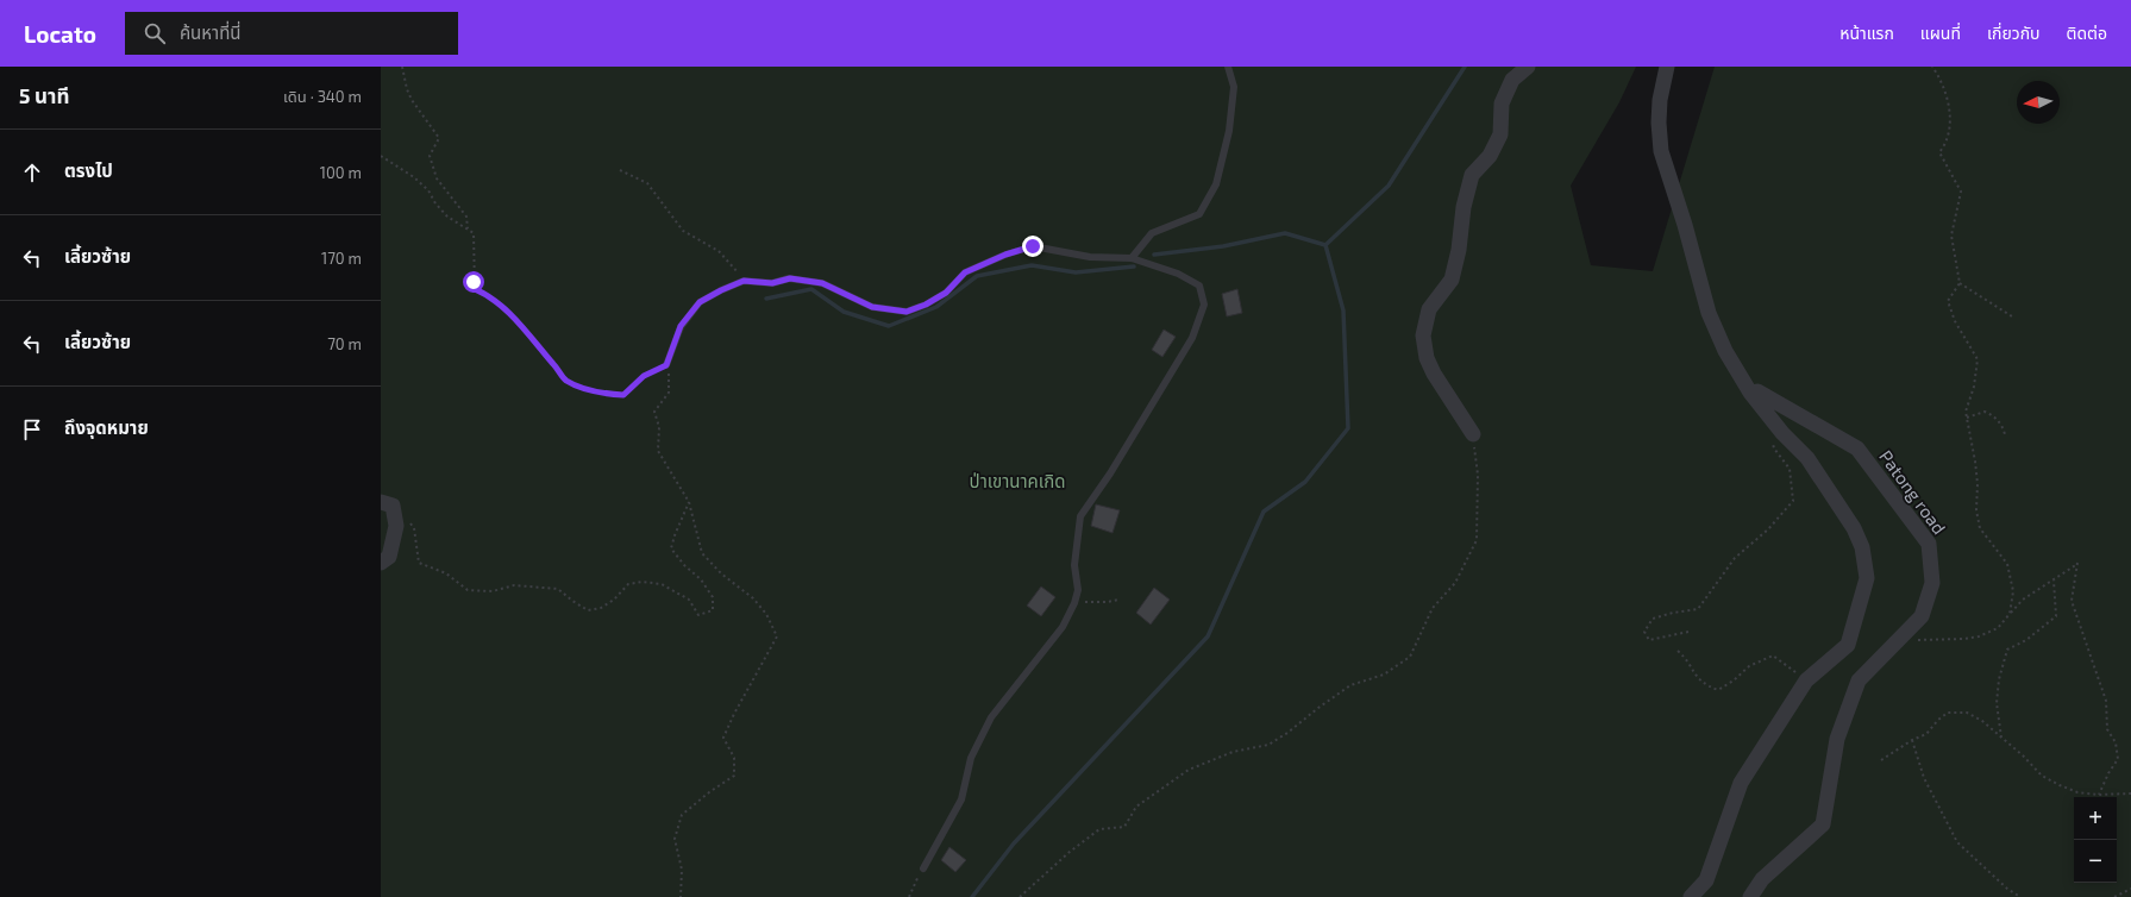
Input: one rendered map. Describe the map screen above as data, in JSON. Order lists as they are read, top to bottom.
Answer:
{
  "streets": {
    "street": ["Patong road"]
  },
  "parks": ["ป่าเขานาคเกิด"],
  "north": "left",
  "page": {
    "header": "Locato",
    "search": "ค้นหาที่นี่",
    "nav": [
      "หน้าแรก",
      "แผนที่",
      "เกี่ยวกับ",
      "ติดต่อ"
    ],
    "heading": ["5 นาที", "เดิน · 340 m"],
    "list": [
      ["ตรงไป", "100 m"],
      ["เลี้ยวซ้าย", "170 m"],
      ["เลี้ยวซ้าย", "70 m"],
      "ถึงจุดหมาย"
    ],
    "map_buttons": ["+", "−"]
  }
}
